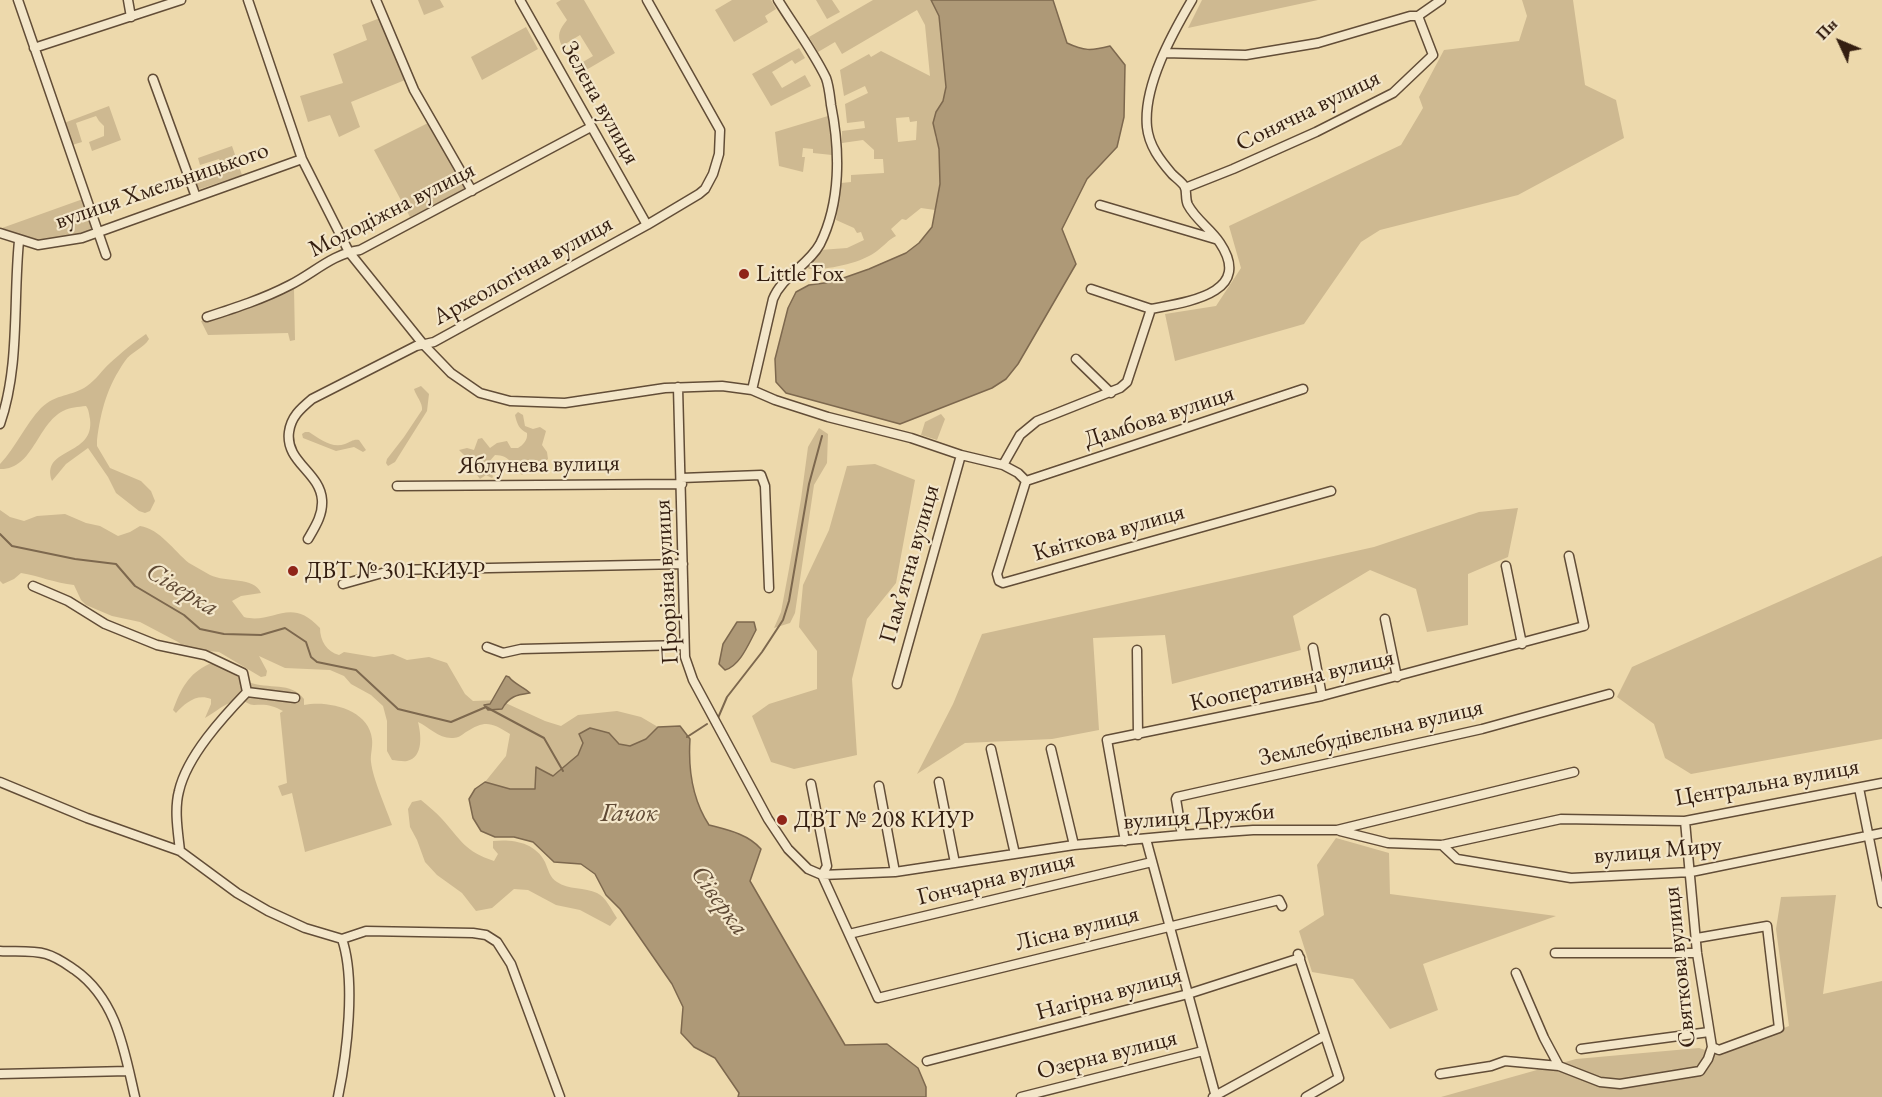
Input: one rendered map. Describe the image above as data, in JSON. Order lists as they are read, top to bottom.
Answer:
{
  "streets": {
    "street": [
      "Зелена вулиця",
      "Сонячна вулиця",
      "вулиця Хмельницького",
      "Молодіжна вулиця",
      "Археологічна вулиця",
      "Дамбова вулиця",
      "Яблунева вулиця",
      "Квіткова вулиця",
      "Памʼятна вулиця",
      "Прорізна вулиця",
      "Кооперативна вулиця",
      "Землебудівельна вулиця",
      "Центральна вулиця",
      "вулиця Дружби",
      "вулиця Миру",
      "Гончарна вулиця",
      "Лісна вулиця",
      "Святкова вулиця",
      "Нагірна вулиця",
      "Озерна вулиця"
    ]
  },
  "crossings": [
    ["Зелена вулиця", "Молодіжна вулиця"],
    ["Зелена вулиця", "Археологічна вулиця"],
    ["Дамбова вулиця", "Квіткова вулиця"],
    ["Яблунева вулиця", "Прорізна вулиця"],
    ["Прорізна вулиця", "вулиця Дружби"],
    ["Кооперативна вулиця", "вулиця Дружби"],
    ["Землебудівельна вулиця", "вулиця Дружби"],
    ["Центральна вулиця", "вулиця Дружби"],
    ["Центральна вулиця", "вулиця Миру"],
    ["Центральна вулиця", "Святкова вулиця"],
    ["вулиця Миру", "Святкова вулиця"],
    ["Гончарна вулиця", "Лісна вулиця"]
  ],
  "water": ["Сіверка", "Гачок"],
  "places": ["Little Fox", "ДВТ № 301 КИУР", "ДВТ № 208 КИУР"],
  "north": "top left"
}
